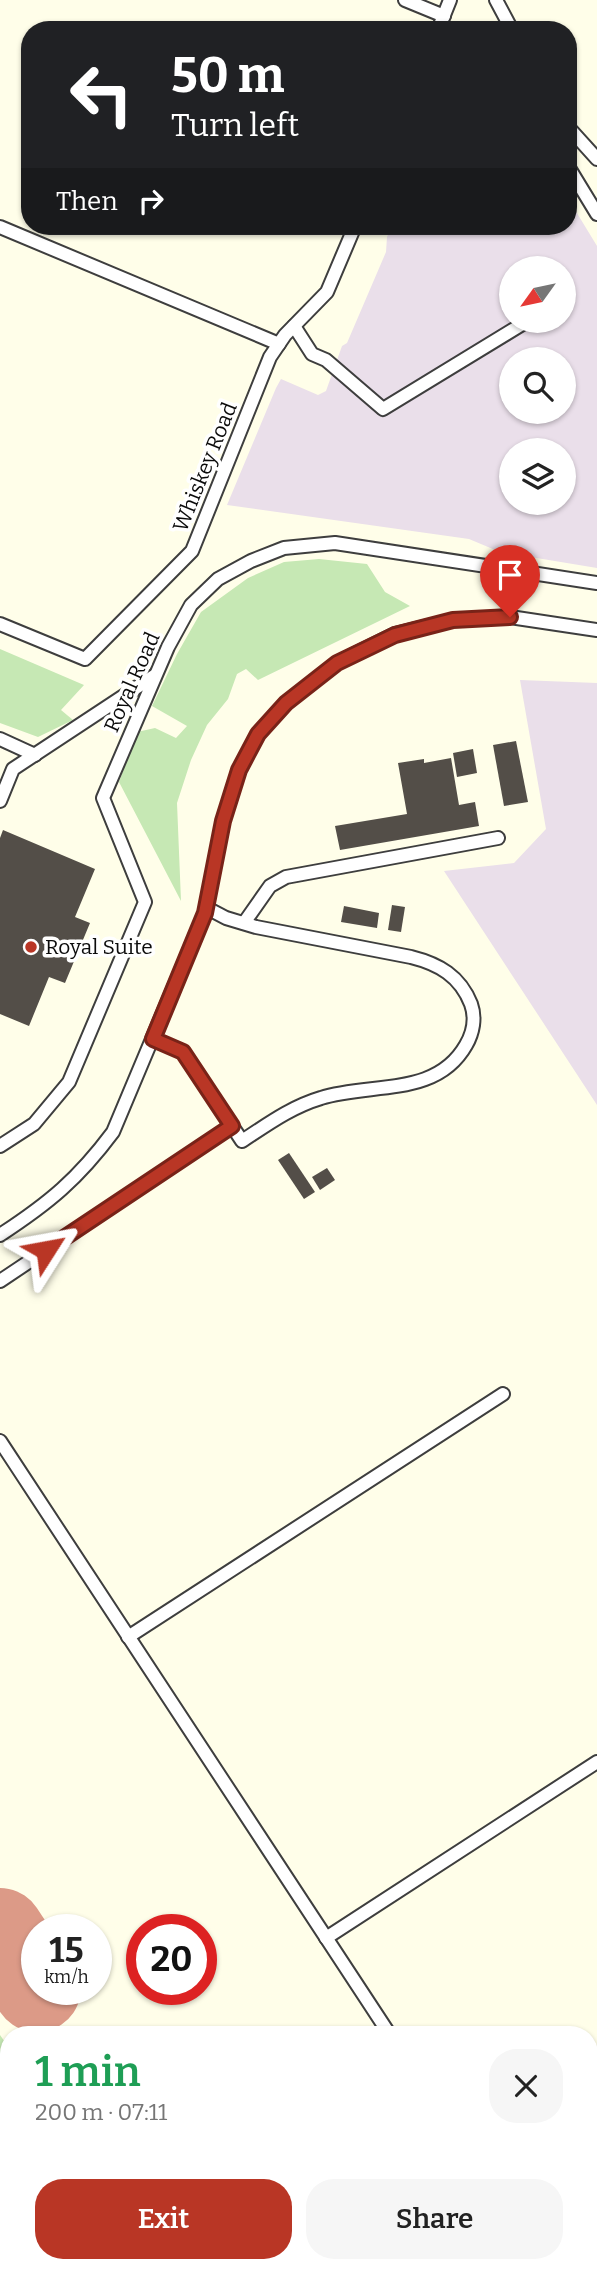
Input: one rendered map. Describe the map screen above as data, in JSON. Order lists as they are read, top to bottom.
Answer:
{
  "streets": {
    "lane": ["Whiskey Road", "Royal Road"]
  },
  "places": ["Royal Suite"],
  "north": "bottom left",
  "page": {
    "turn": ["50 m", "Turn left"],
    "then": "Then",
    "speed": "15 km/h",
    "limit": "20",
    "heading": ["1 min", "200 m · 07:11"],
    "buttons": ["Exit", "Share"]
  }
}
